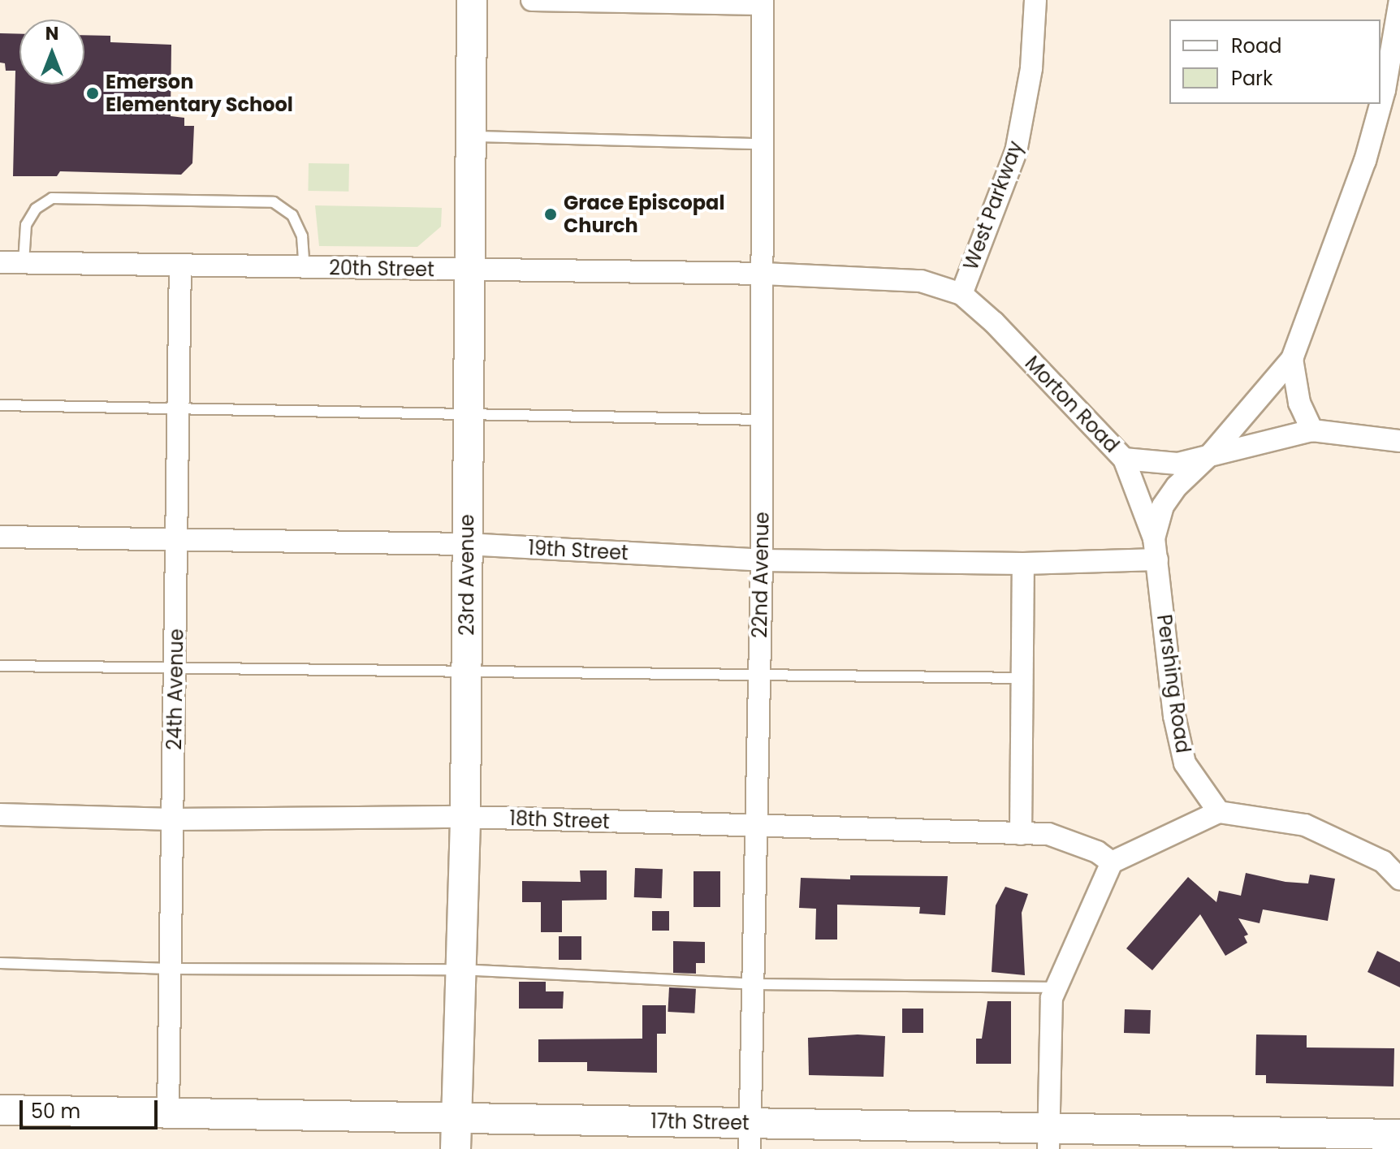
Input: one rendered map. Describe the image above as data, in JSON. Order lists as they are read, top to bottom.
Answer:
{
  "streets": {
    "main road": ["23rd Avenue", "17th Street"],
    "street": [
      "West Parkway",
      "20th Street",
      "Morton Road",
      "19th Street",
      "22nd Avenue",
      "Pershing Road",
      "24th Avenue",
      "18th Street"
    ]
  },
  "crossings": [
    ["West Parkway", "Morton Road"],
    ["20th Street", "Morton Road"],
    ["20th Street", "23rd Avenue"],
    ["20th Street", "22nd Avenue"],
    ["20th Street", "24th Avenue"],
    ["Morton Road", "22nd Avenue"],
    ["Morton Road", "Pershing Road"],
    ["19th Street", "23rd Avenue"],
    ["19th Street", "22nd Avenue"],
    ["19th Street", "Pershing Road"],
    ["19th Street", "24th Avenue"],
    ["23rd Avenue", "18th Street"],
    ["23rd Avenue", "17th Street"],
    ["22nd Avenue", "18th Street"],
    ["22nd Avenue", "17th Street"],
    ["24th Avenue", "18th Street"],
    ["24th Avenue", "17th Street"]
  ],
  "places": ["Emerson Elementary School", "Grace Episcopal Church"],
  "legend": ["Road", "Park"],
  "scale_bar": "50 m",
  "north": "top"
}
